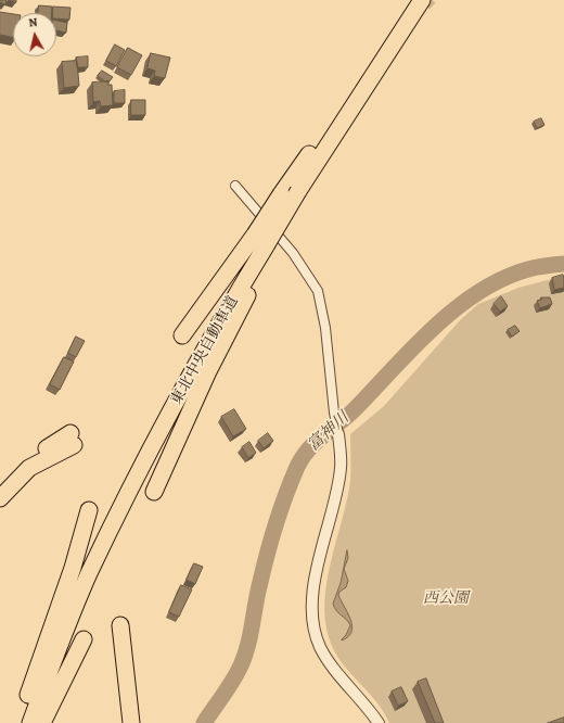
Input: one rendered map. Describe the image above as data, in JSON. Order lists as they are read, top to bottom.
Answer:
{
  "streets": {
    "highway": ["東北中央自動車道"]
  },
  "water": ["富神川"],
  "parks": ["西公園"],
  "north": "top"
}
